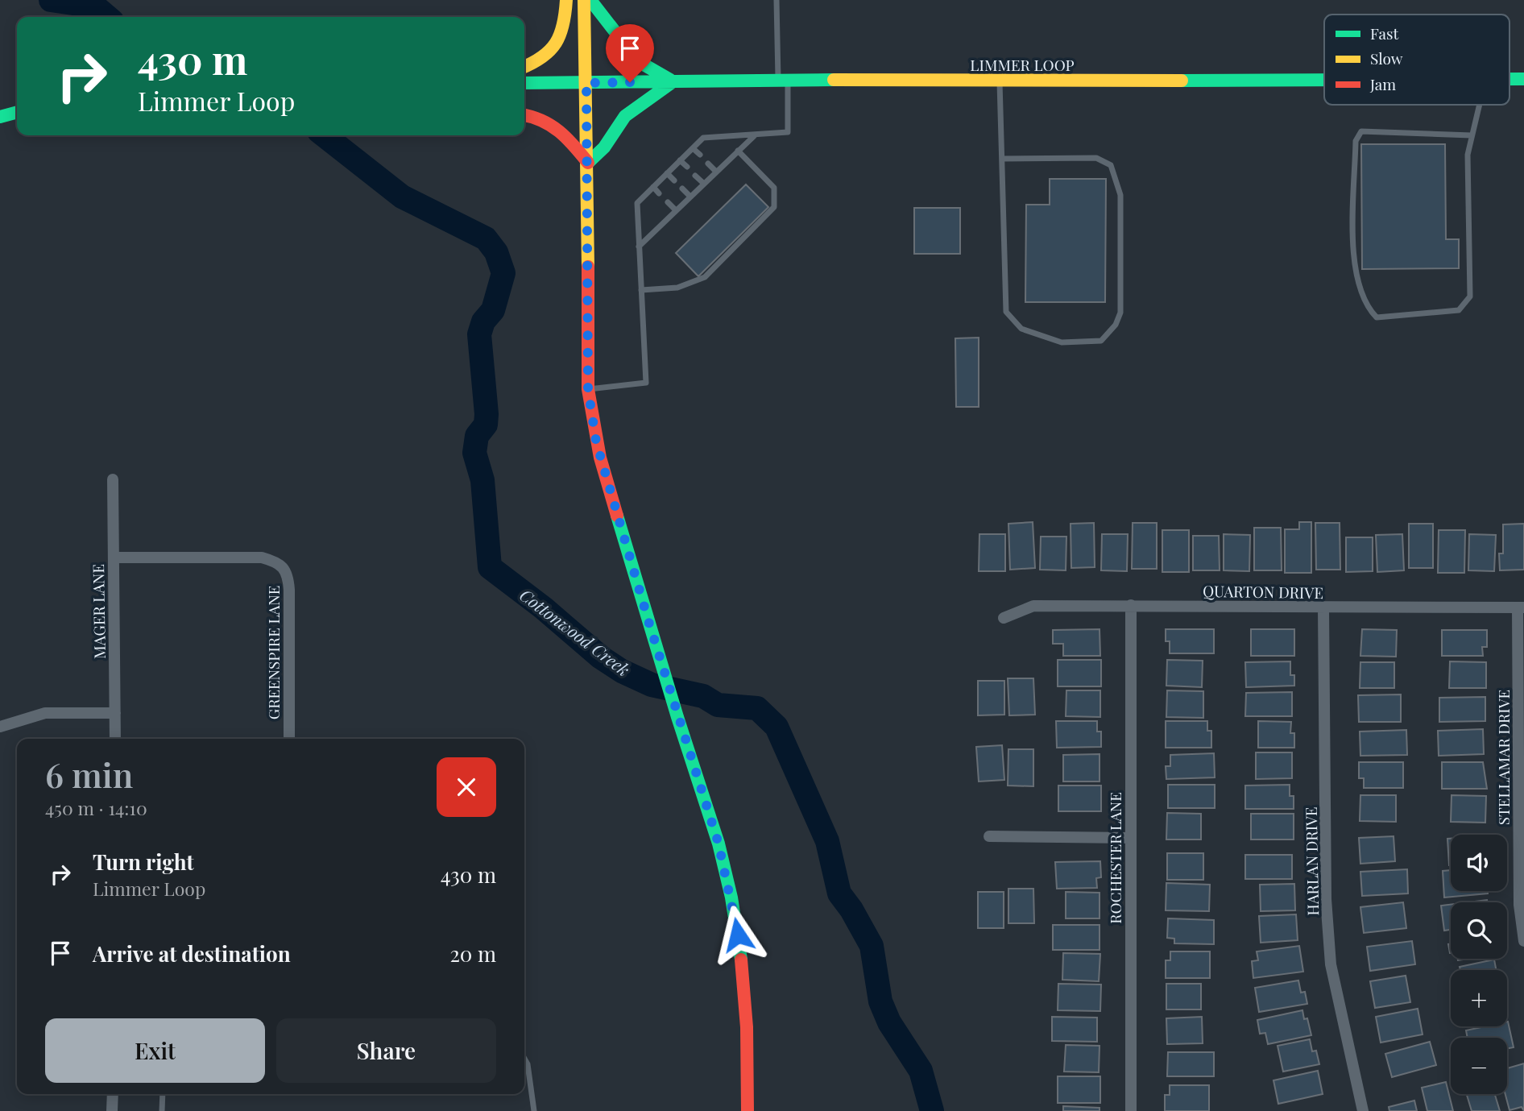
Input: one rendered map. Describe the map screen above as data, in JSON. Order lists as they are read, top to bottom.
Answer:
{
  "streets": {
    "main road": ["LIMMER LOOP"],
    "street": [
      "QUARTON DRIVE",
      "MAGER LANE",
      "GREENSPIRE LANE",
      "STELLAMAR DRIVE",
      "ROCHESTER LANE",
      "HARLAN DRIVE"
    ]
  },
  "crossings": [
    ["QUARTON DRIVE", "STELLAMAR DRIVE"],
    ["QUARTON DRIVE", "ROCHESTER LANE"],
    ["QUARTON DRIVE", "HARLAN DRIVE"],
    ["MAGER LANE", "GREENSPIRE LANE"]
  ],
  "water": ["Cottonwood Creek"],
  "legend": ["Fast", "Slow", "Jam"],
  "page": {
    "turn": ["430 m", "Limmer Loop"],
    "heading": ["6 min", "450 m · 14:10"],
    "map_buttons": ["+", "−"],
    "list": [
      {
        "name": "Turn right",
        "note": "Limmer Loop",
        "value": "430 m"
      },
      {
        "name": "Arrive at destination",
        "value": "20 m"
      }
    ],
    "buttons": ["Exit", "Share"]
  }
}
